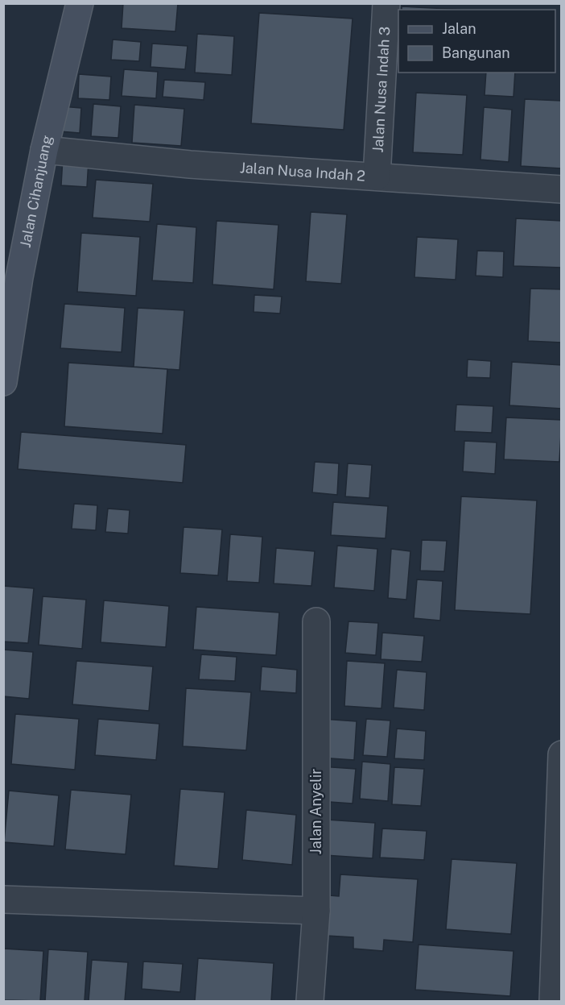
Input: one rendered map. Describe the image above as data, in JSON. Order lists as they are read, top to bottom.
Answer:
{
  "streets": {
    "main road": ["Jalan Cihanjuang"],
    "street": ["Jalan Nusa Indah 3", "Jalan Nusa Indah 2", "Jalan Anyelir"]
  },
  "crossings": [
    ["Jalan Nusa Indah 3", "Jalan Nusa Indah 2"],
    ["Jalan Nusa Indah 2", "Jalan Cihanjuang"]
  ],
  "legend": ["Jalan", "Bangunan"]
}
